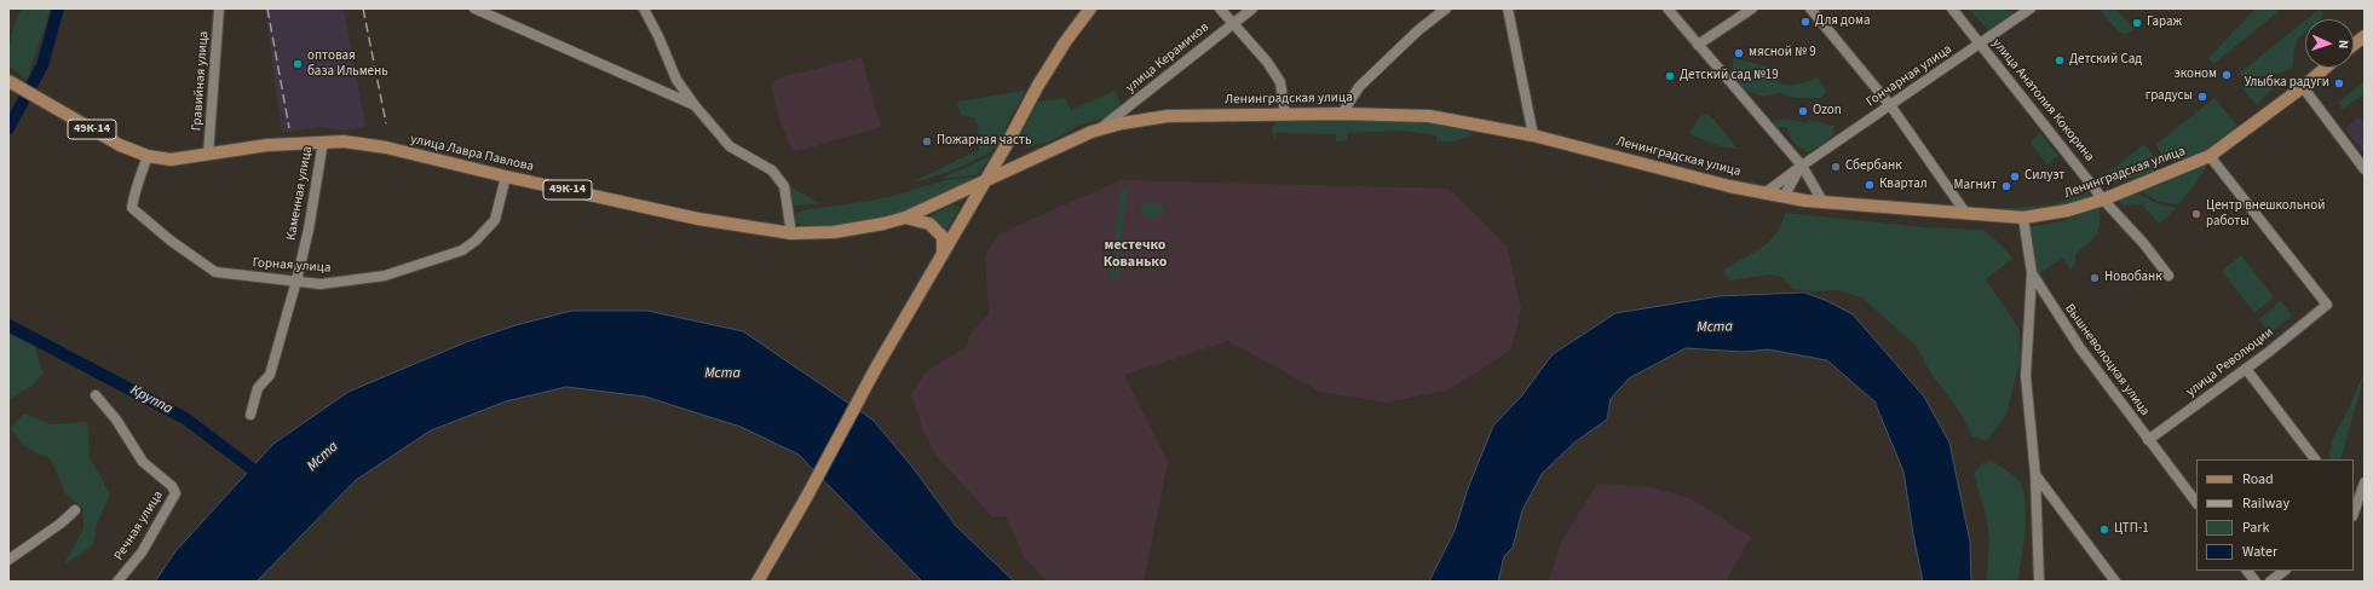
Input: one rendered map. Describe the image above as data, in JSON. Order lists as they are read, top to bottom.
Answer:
{
  "streets": {
    "main road": ["Ленинградская улица", "49К-14", "улица Лавра Павлова"],
    "street": [
      "улица Керамиков",
      "Гончарная улица",
      "Гравийная улица",
      "улица Анатолия Кокорина",
      "Каменная улица",
      "Горная улица",
      "Вышневолоцкая улица",
      "улица Революции",
      "Речная улица"
    ]
  },
  "crossings": [
    ["улица Керамиков", "Ленинградская улица"],
    ["Гончарная улица", "Ленинградская улица"],
    ["Гончарная улица", "улица Анатолия Кокорина"],
    ["Гравийная улица", "улица Лавра Павлова"],
    ["Ленинградская улица", "улица Анатолия Кокорина"],
    ["Ленинградская улица", "улица Лавра Павлова"],
    ["Ленинградская улица", "Вышневолоцкая улица"],
    ["Ленинградская улица", "улица Революции"],
    ["49К-14", "улица Лавра Павлова"],
    ["49К-14", "Горная улица"],
    ["улица Лавра Павлова", "Каменная улица"],
    ["улица Лавра Павлова", "Горная улица"],
    ["Каменная улица", "Горная улица"],
    ["Вышневолоцкая улица", "улица Революции"]
  ],
  "districts": ["местечко Кованько"],
  "water": ["Мста", "Круппа"],
  "places": [
    "Для дома",
    "Гараж",
    "мясной № 9",
    "Детский Сад",
    "оптовая база Ильмень",
    "эконом",
    "Детский сад №19",
    "Улыбка радуги",
    "градусы",
    "Ozon",
    "Пожарная часть",
    "Сбербанк",
    "Силуэт",
    "Квартал",
    "Магнит",
    "Центр внешкольной работы",
    "Новобанк",
    "ЦТП-1"
  ],
  "legend": [
    "Road",
    "Railway",
    "Park",
    "Water"
  ],
  "north": "right"
}
